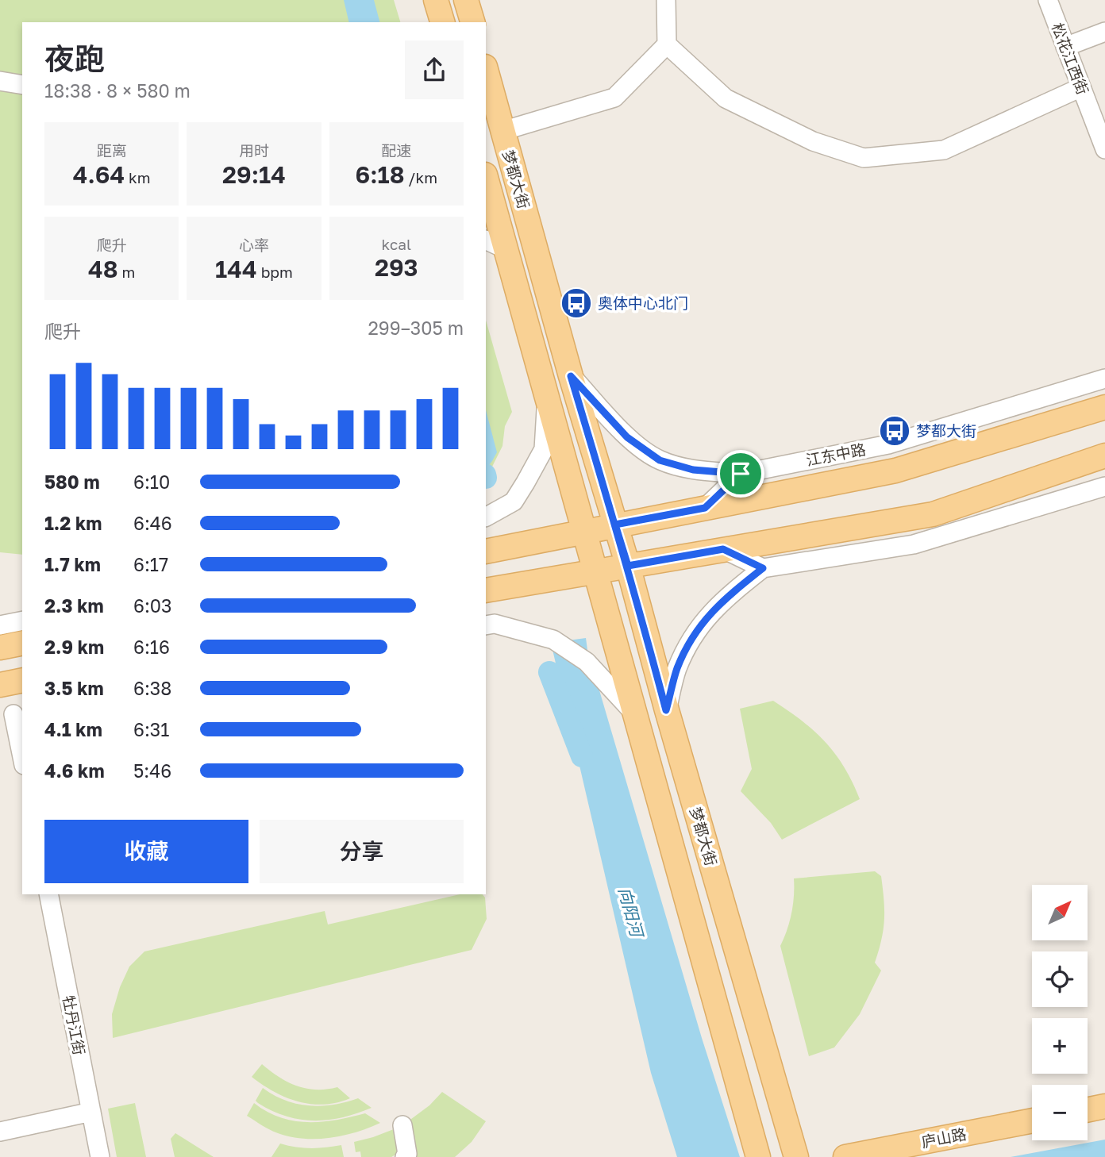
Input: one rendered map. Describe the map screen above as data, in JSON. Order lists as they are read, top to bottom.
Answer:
{
  "streets": {
    "main road": ["梦都大街", "江东中路", "庐山路"],
    "street": ["松花江西街", "牡丹江街"]
  },
  "crossings": [
    ["梦都大街", "江东中路"]
  ],
  "water": ["向阳河"],
  "places": {
    "bus stop": ["奥体中心北门", "梦都大街"]
  },
  "north": "top right",
  "page": {
    "heading": ["夜跑", "18:38 · 8 × 580 m"],
    "stats": [
      ["距离", "4.64 km"],
      ["用时", "29:14"],
      ["配速", "6:18 /km"],
      ["爬升", "48 m"],
      ["心率", "144 bpm"],
      ["kcal", "293"]
    ],
    "chart": ["爬升", "299–305 m"],
    "list": [
      {
        "name": "580 m",
        "note": "6:10"
      },
      {
        "name": "1.2 km",
        "note": "6:46"
      },
      {
        "name": "1.7 km",
        "note": "6:17"
      },
      {
        "name": "2.3 km",
        "note": "6:03"
      },
      {
        "name": "2.9 km",
        "note": "6:16"
      },
      {
        "name": "3.5 km",
        "note": "6:38"
      },
      {
        "name": "4.1 km",
        "note": "6:31"
      },
      {
        "name": "4.6 km",
        "note": "5:46"
      }
    ],
    "buttons": ["收藏", "分享"],
    "map_buttons": ["+", "−"]
  }
}
